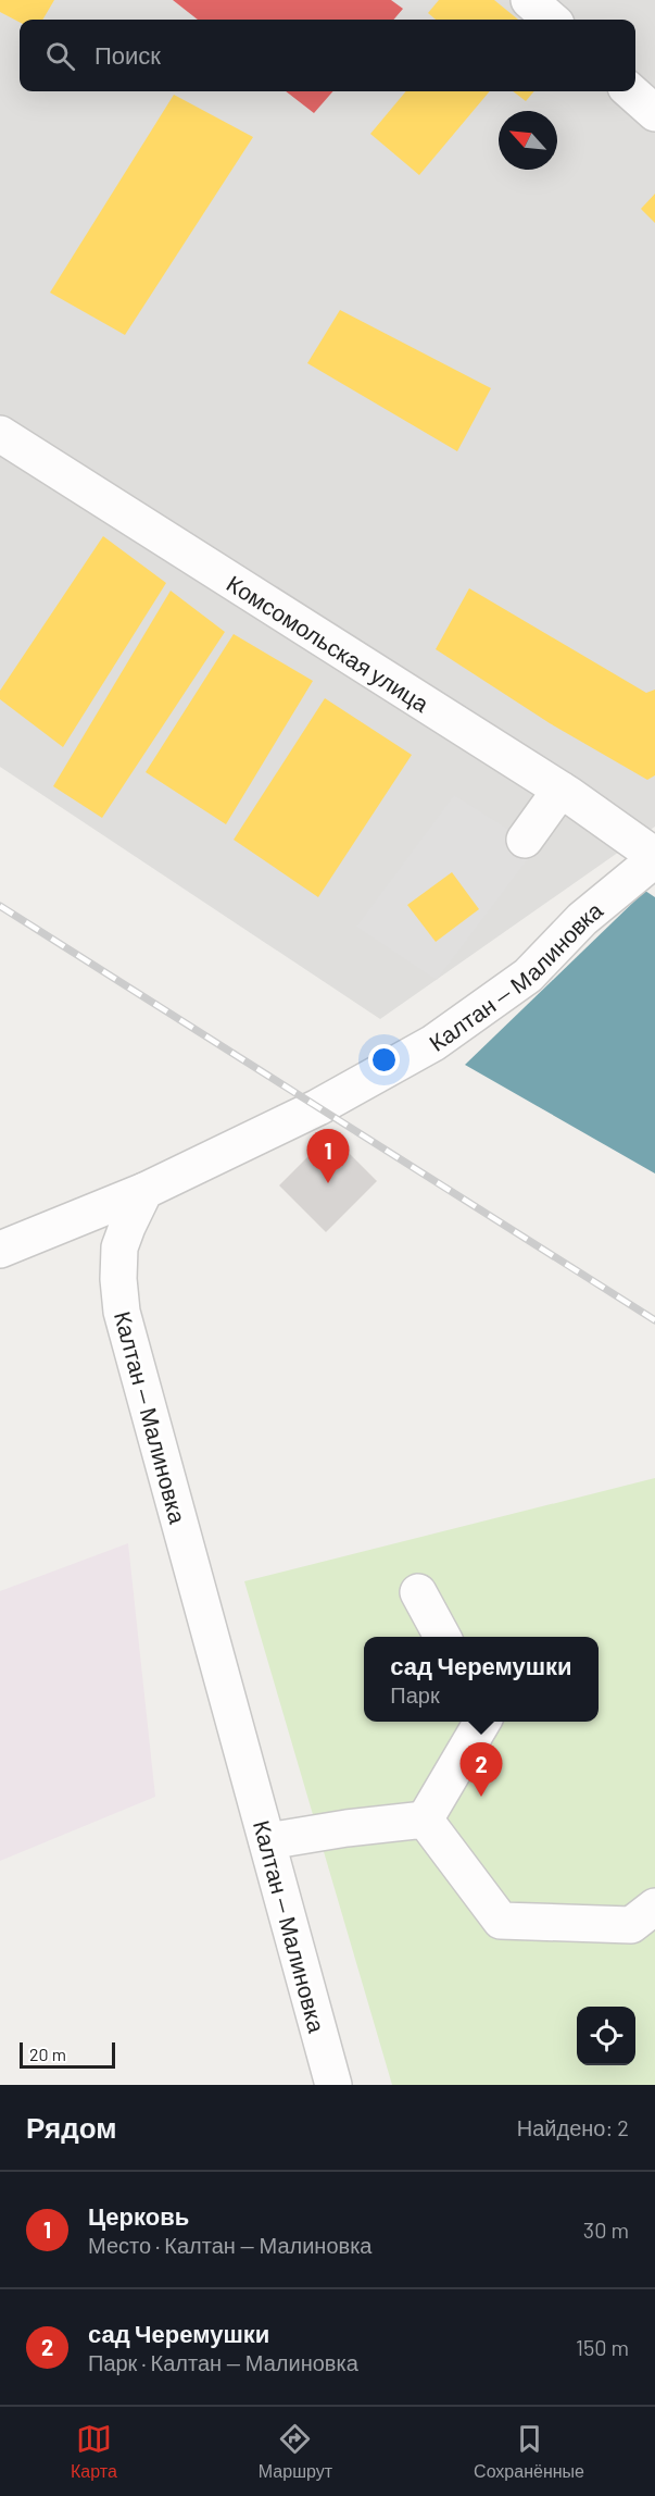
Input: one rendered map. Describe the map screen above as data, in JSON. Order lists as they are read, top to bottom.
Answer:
{
  "streets": {
    "street": ["Комсомольская улица", "Калтан — Малиновка"]
  },
  "crossings": [
    ["Комсомольская улица", "Калтан — Малиновка"]
  ],
  "scale_bar": "20 m",
  "north": "top left",
  "page": {
    "search": "Поиск",
    "pins": ["1", "2"],
    "popup": ["сад Черемушки", "Парк"],
    "scale": "20 m",
    "heading": ["Рядом", "Найдено: 2"],
    "list": [
      {
        "mark": "1",
        "name": "Церковь",
        "note": "Место · Калтан — Малиновка",
        "value": "30 m"
      },
      {
        "mark": "2",
        "name": "сад Черемушки",
        "note": "Парк · Калтан — Малиновка",
        "value": "150 m"
      }
    ],
    "nav": ["Карта", "Маршрут", "Сохранённые"]
  }
}
